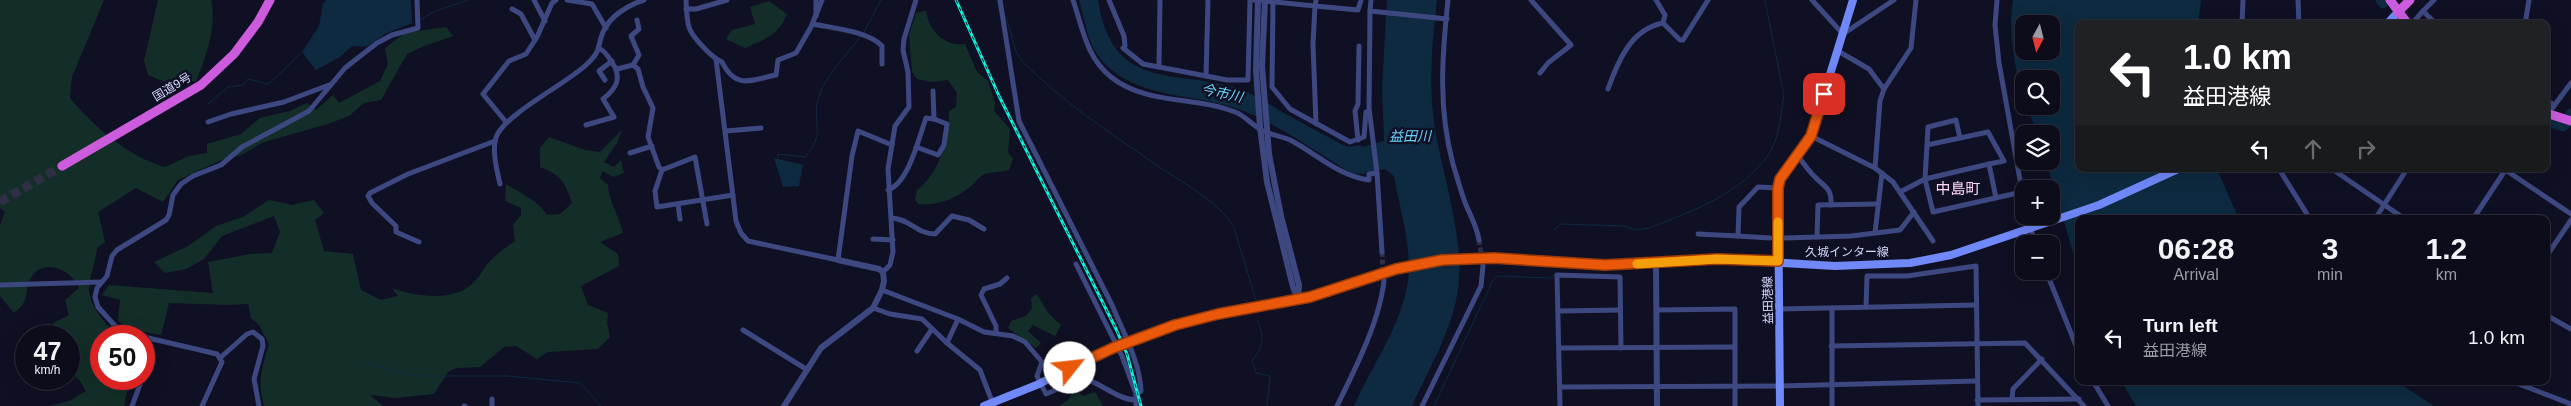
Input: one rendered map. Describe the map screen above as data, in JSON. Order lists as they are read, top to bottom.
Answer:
{
  "streets": {
    "highway": ["国道9号"],
    "main road": ["久城インター線", "益田港線"]
  },
  "crossings": [
    ["久城インター線", "益田港線"]
  ],
  "districts": ["中島町"],
  "water": ["今市川", "益田川"],
  "north": "bottom",
  "page": {
    "map_buttons": ["+", "−"],
    "turn": ["1.0 km", "益田港線"],
    "eta": [
      "06:28",
      "Arrival",
      "3",
      "min",
      "1.2",
      "km"
    ],
    "list": [
      {
        "name": "Turn left",
        "note": "益田港線",
        "value": "1.0 km"
      }
    ],
    "speed": "47 km/h",
    "limit": "50"
  }
}
